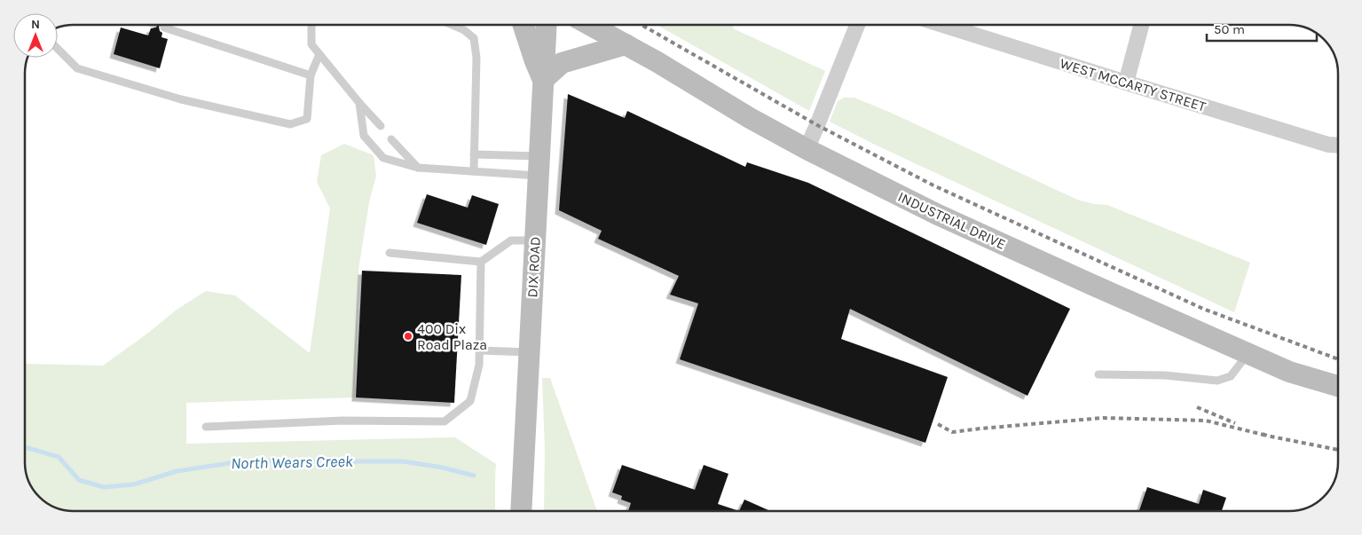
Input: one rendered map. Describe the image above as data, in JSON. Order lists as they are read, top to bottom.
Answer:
{
  "streets": {
    "main road": ["INDUSTRIAL DRIVE", "DIX ROAD"],
    "street": ["WEST MCCARTY STREET"]
  },
  "water": ["North Wears Creek"],
  "places": ["400 Dix Road Plaza"],
  "scale_bar": "50 m",
  "north": "top"
}
